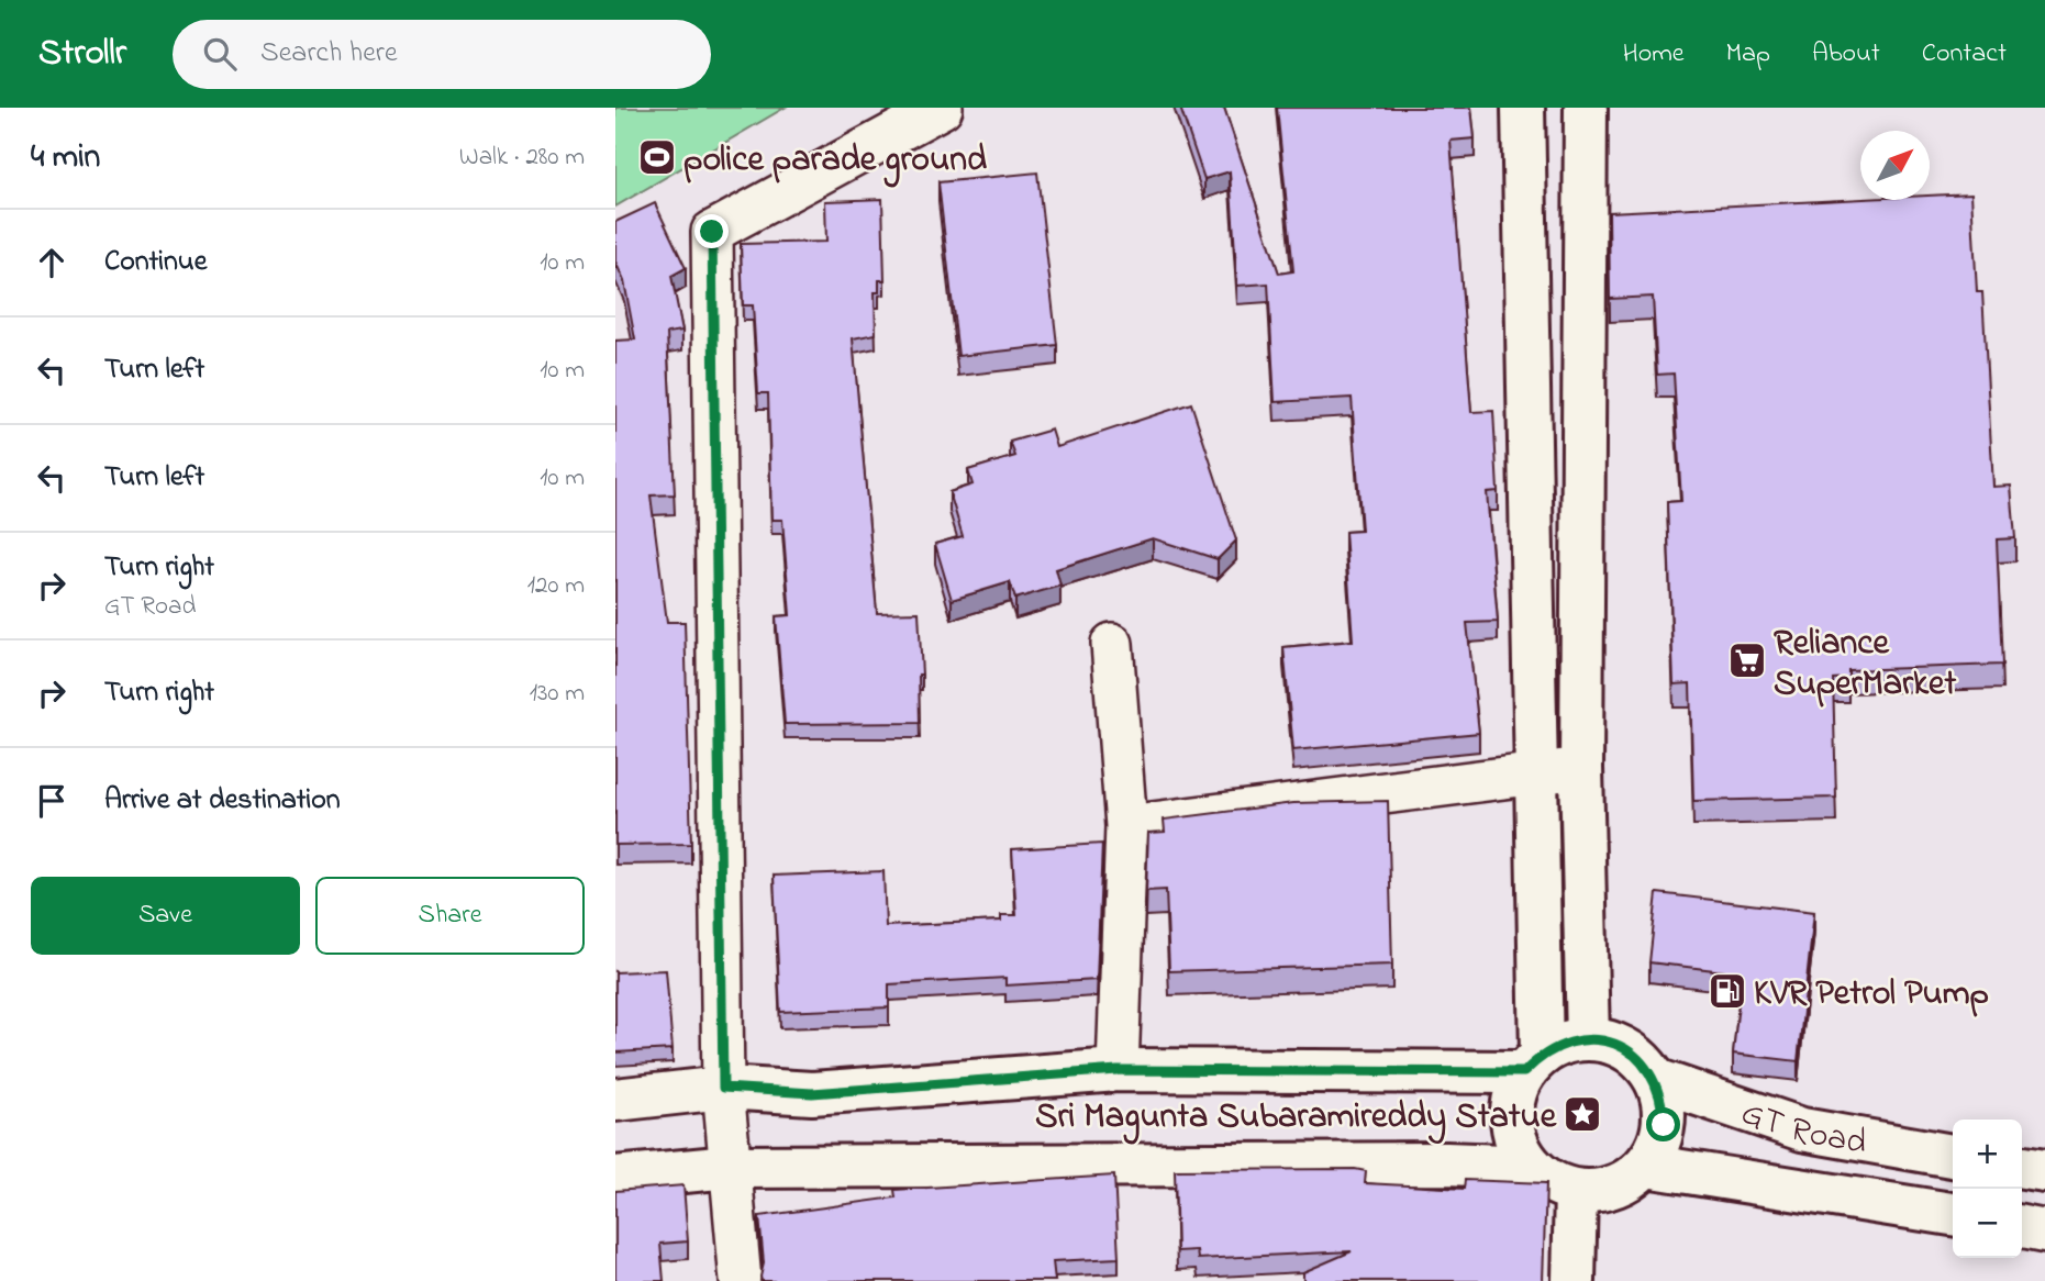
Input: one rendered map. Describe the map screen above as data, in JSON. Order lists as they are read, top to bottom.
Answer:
{
  "streets": {
    "main road": ["GT Road"]
  },
  "places": {
    "sports": ["police parade ground"],
    "supermarket": ["Reliance SuperMarket"],
    "fuel station": ["KVR Petrol Pump"],
    "place": ["Sri Magunta Subaramireddy Statue"]
  },
  "north": "top right",
  "page": {
    "header": "Strollr",
    "search": "Search here",
    "nav": [
      "Home",
      "Map",
      "About",
      "Contact"
    ],
    "heading": ["4 min", "Walk · 280 m"],
    "list": [
      ["Continue", "10 m"],
      ["Turn left", "10 m"],
      ["Turn left", "10 m"],
      ["Turn right", "GT Road", "120 m"],
      ["Turn right", "130 m"],
      "Arrive at destination"
    ],
    "buttons": ["Save", "Share"],
    "map_buttons": ["+", "−"]
  }
}
